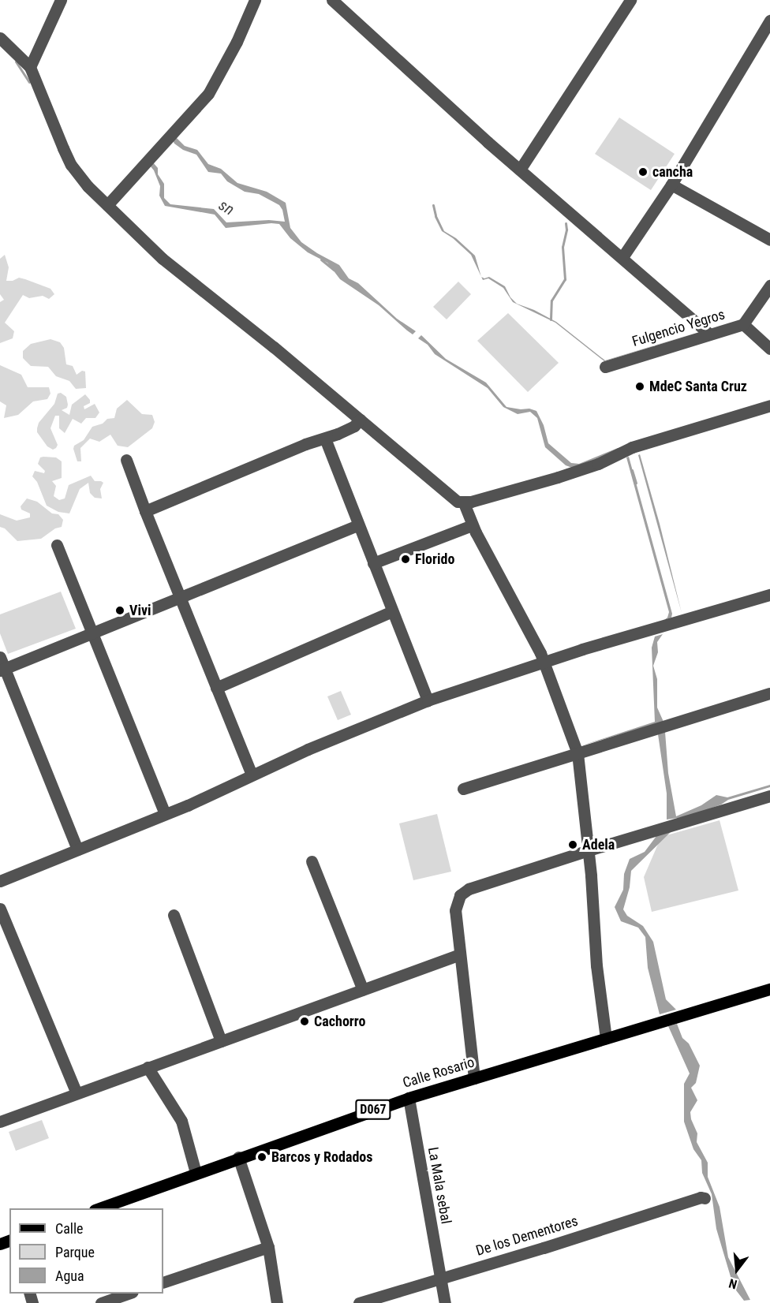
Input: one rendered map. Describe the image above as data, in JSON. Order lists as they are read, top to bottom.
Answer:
{
  "streets": {
    "main road": ["Calle Rosario", "D067"],
    "street": ["Fulgencio Yegros", "La Mala sebal", "De los Dementores"]
  },
  "crossings": [
    ["Calle Rosario", "La Mala sebal"],
    ["La Mala sebal", "De los Dementores"]
  ],
  "water": ["sn"],
  "places": [
    "cancha",
    "MdeC Santa Cruz",
    "Florido",
    "Vivi",
    "Adela",
    "Cachorro",
    "Barcos y Rodados"
  ],
  "legend": ["Calle", "Parque", "Agua"],
  "north": "bottom"
}
